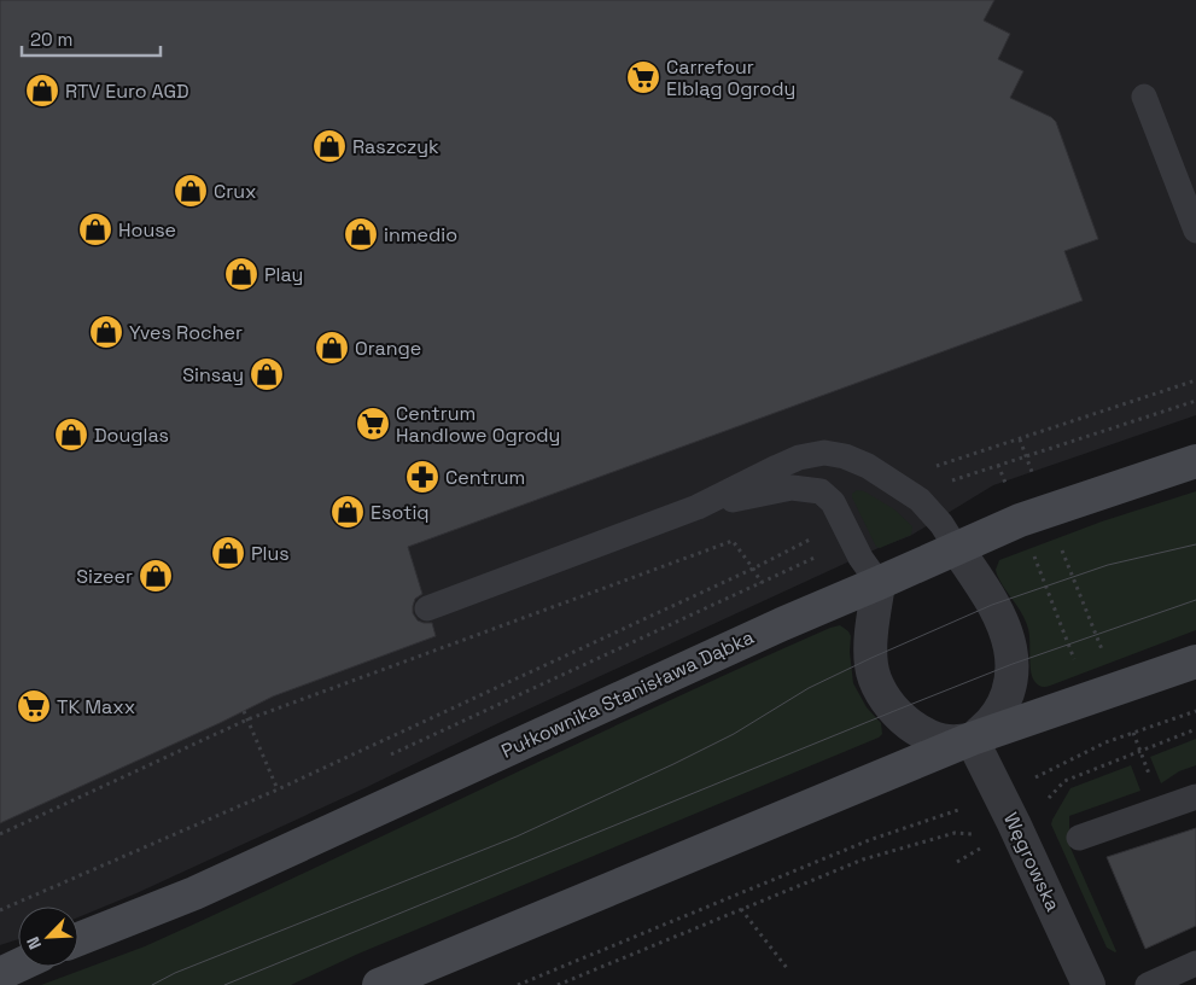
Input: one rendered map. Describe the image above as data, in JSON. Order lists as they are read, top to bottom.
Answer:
{
  "streets": {
    "street": ["Pułkownika Stanisława Dąbka", "Węgrowska"]
  },
  "crossings": [
    ["Pułkownika Stanisława Dąbka", "Węgrowska"]
  ],
  "places": {
    "supermarket": ["Carrefour Elbląg Ogrody", "Centrum Handlowe Ogrody", "TK Maxx"],
    "shop": [
      "RTV Euro AGD",
      "Raszczyk",
      "Crux",
      "House",
      "inmedio",
      "Play",
      "Yves Rocher",
      "Orange",
      "Sinsay",
      "Douglas",
      "Esotiq",
      "Plus",
      "Sizeer"
    ],
    "pharmacy": ["Centrum"]
  },
  "scale_bar": "20 m",
  "north": "bottom left"
}
